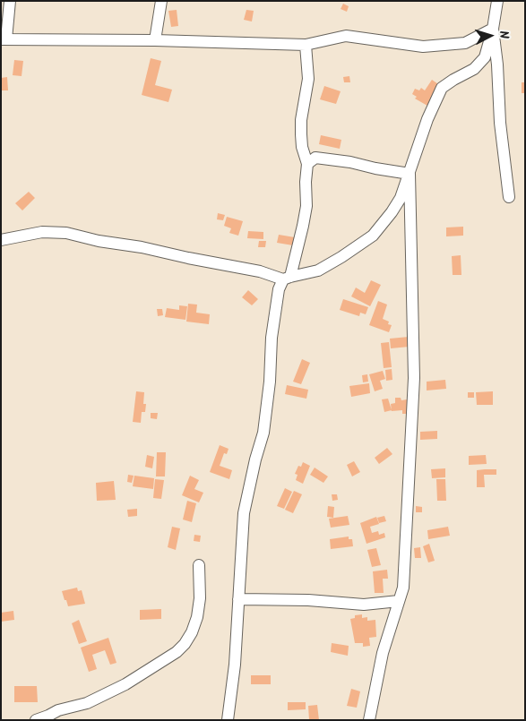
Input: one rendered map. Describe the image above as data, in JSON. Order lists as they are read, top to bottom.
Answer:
{
  "north": "right"
}
